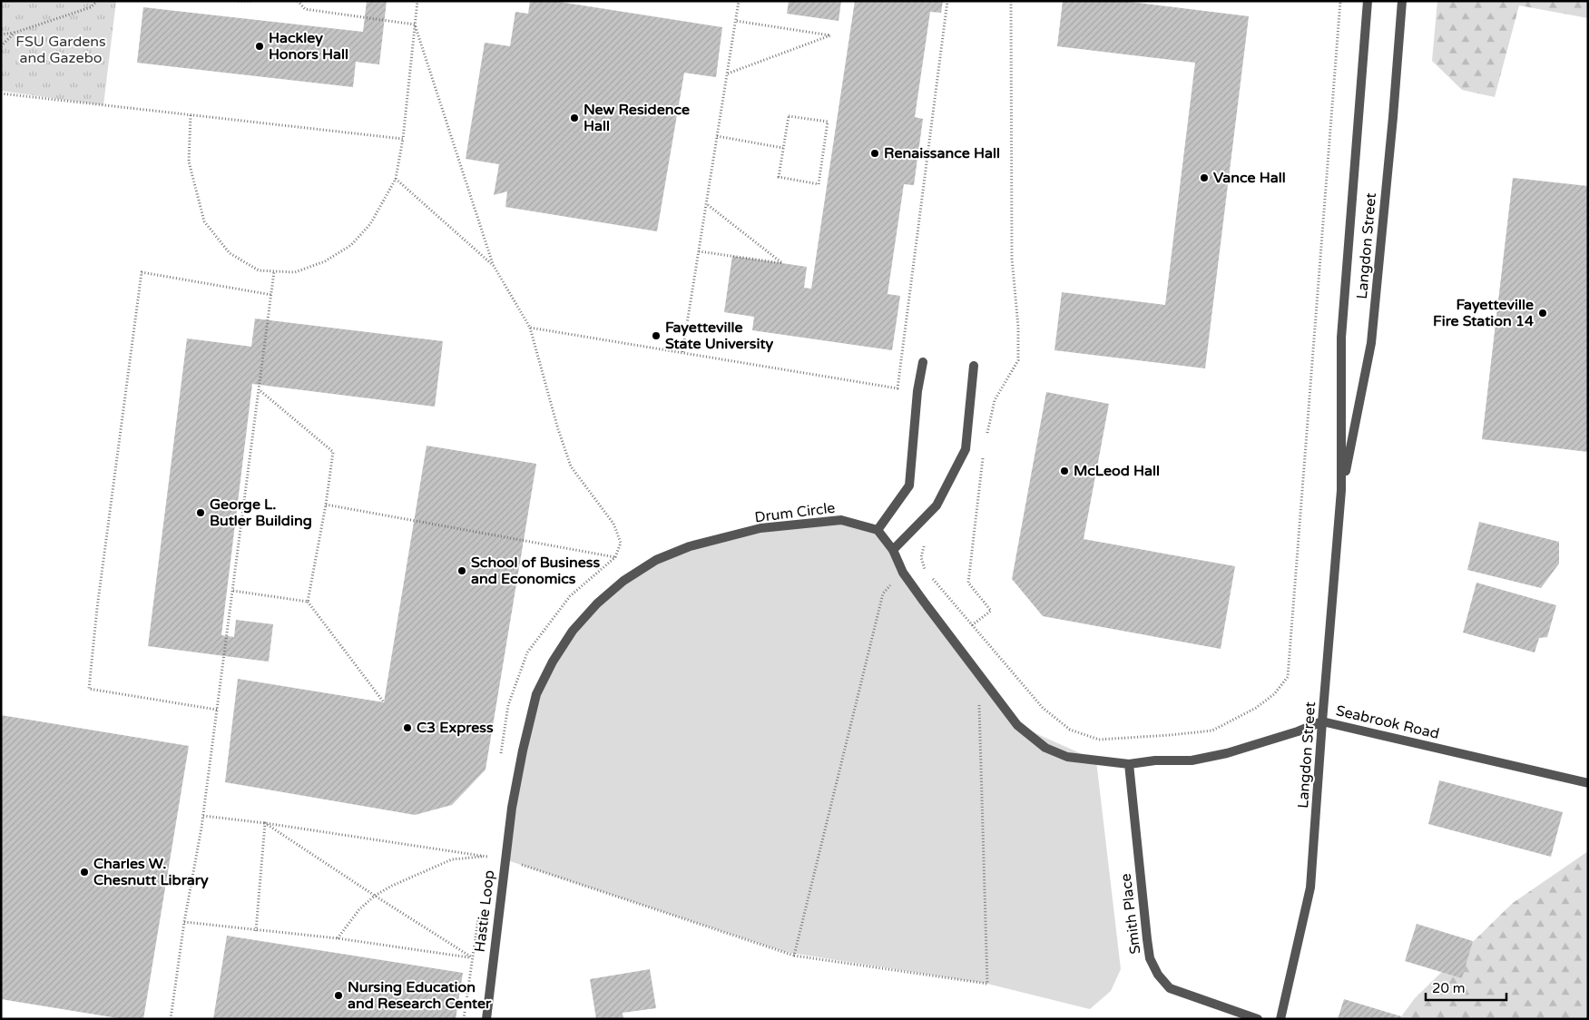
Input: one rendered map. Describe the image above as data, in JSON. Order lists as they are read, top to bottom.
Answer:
{
  "streets": {
    "street": [
      "Langdon Street",
      "Drum Circle",
      "Seabrook Road",
      "Hastie Loop",
      "Smith Place"
    ]
  },
  "crossings": [
    ["Langdon Street", "Seabrook Road"],
    ["Drum Circle", "Hastie Loop"],
    ["Seabrook Road", "Smith Place"]
  ],
  "parks": ["FSU Gardens and Gazebo"],
  "places": [
    "Hackley Honors Hall",
    "New Residence Hall",
    "Renaissance Hall",
    "Vance Hall",
    "Fayetteville Fire Station 14",
    "Fayetteville State University",
    "McLeod Hall",
    "George L. Butler Building",
    "School of Business and Economics",
    "C3 Express",
    "Charles W. Chesnutt Library",
    "Nursing Education and Research Center"
  ],
  "scale_bar": "20 m"
}
